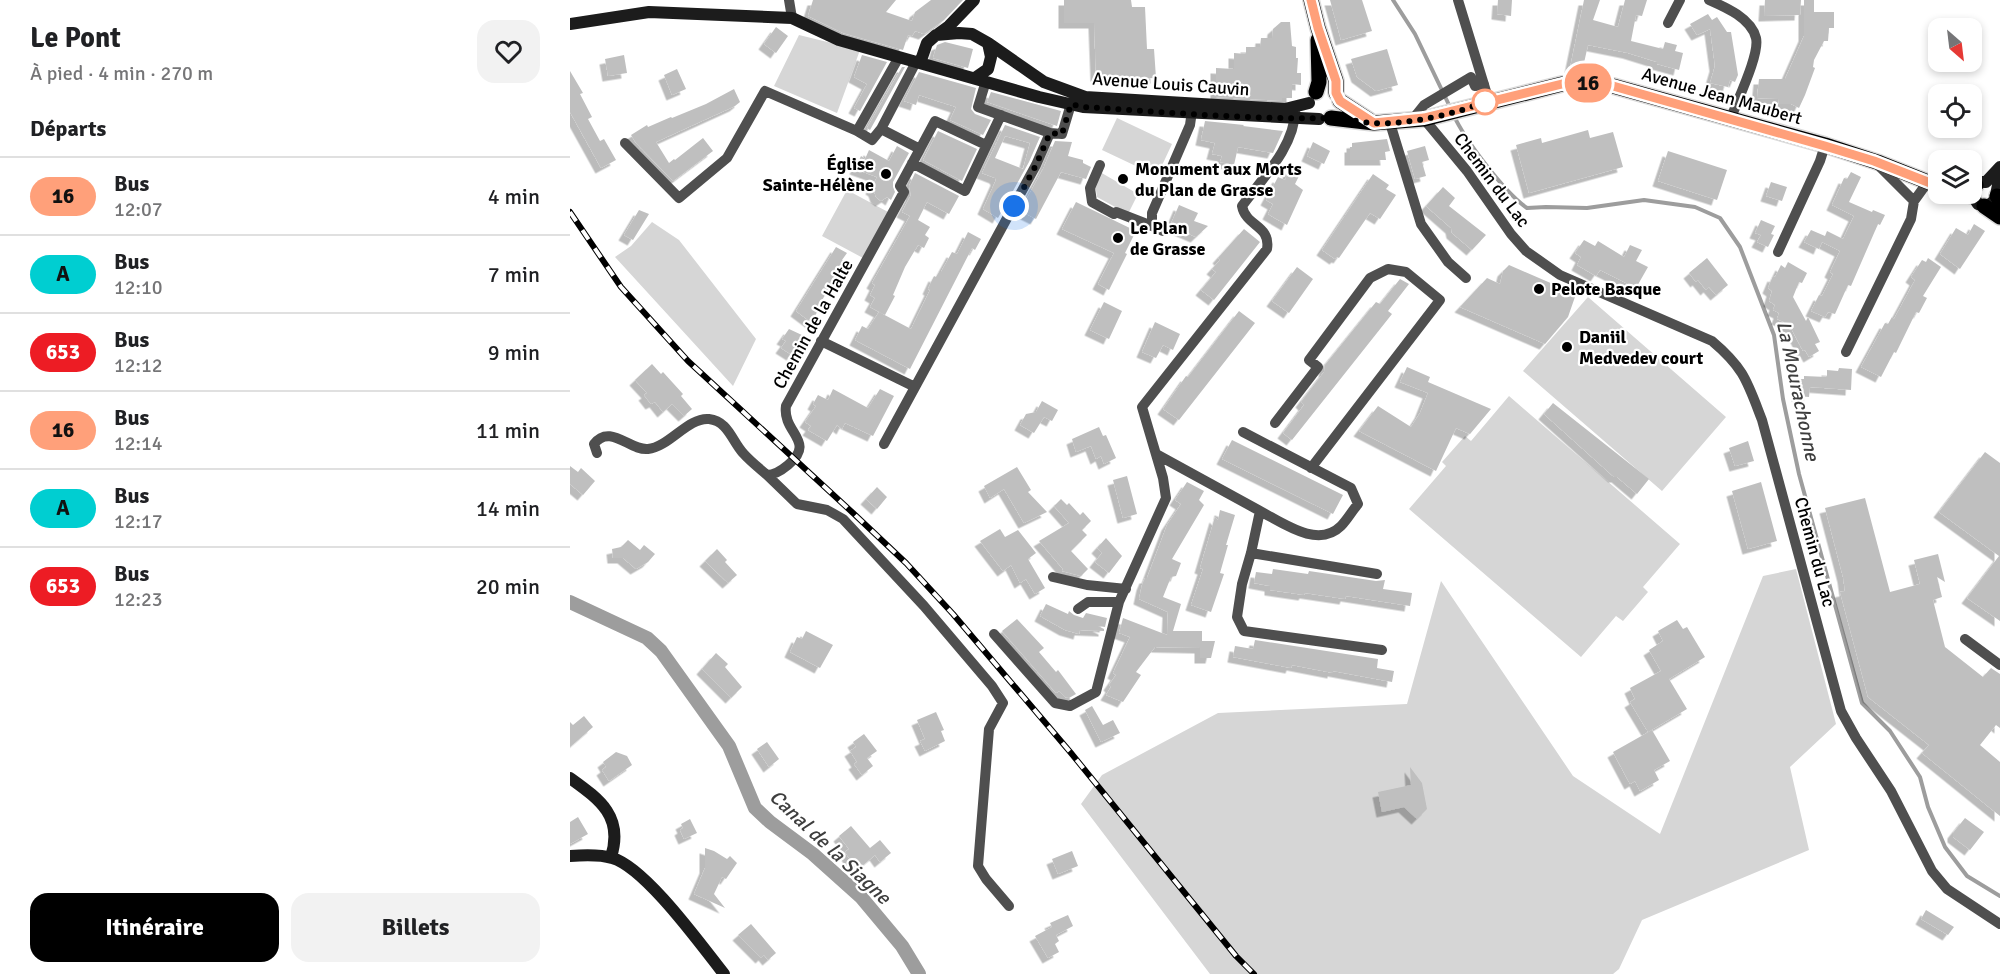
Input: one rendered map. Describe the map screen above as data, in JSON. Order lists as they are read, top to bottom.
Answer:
{
  "streets": {
    "main road": ["Avenue Jean Maubert"],
    "street": ["Avenue Louis Cauvin", "Chemin du Lac", "Chemin de la Halte"]
  },
  "crossings": [
    ["Avenue Louis Cauvin", "Avenue Jean Maubert"],
    ["Avenue Jean Maubert", "Chemin du Lac"]
  ],
  "water": ["La Mourachonne", "Canal de la Siagne"],
  "places": [
    "Église Sainte-Hélène",
    "Monument aux Morts du Plan de Grasse",
    "Le Plan de Grasse",
    "Pelote Basque",
    "Daniil Medvedev court"
  ],
  "lines": ["bus line 16"],
  "north": "bottom right",
  "page": {
    "heading": [
      ["Le Pont", "À pied · 4 min · 270 m"],
      "Départs"
    ],
    "on_map": "16",
    "list": [
      {
        "mark": "16",
        "name": "Bus",
        "note": "12:07",
        "value": "4 min"
      },
      {
        "mark": "A",
        "name": "Bus",
        "note": "12:10",
        "value": "7 min"
      },
      {
        "mark": "653",
        "name": "Bus",
        "note": "12:12",
        "value": "9 min"
      },
      {
        "mark": "16",
        "name": "Bus",
        "note": "12:14",
        "value": "11 min"
      },
      {
        "mark": "A",
        "name": "Bus",
        "note": "12:17",
        "value": "14 min"
      },
      {
        "mark": "653",
        "name": "Bus",
        "note": "12:23",
        "value": "20 min"
      }
    ],
    "buttons": ["Itinéraire", "Billets"]
  }
}
